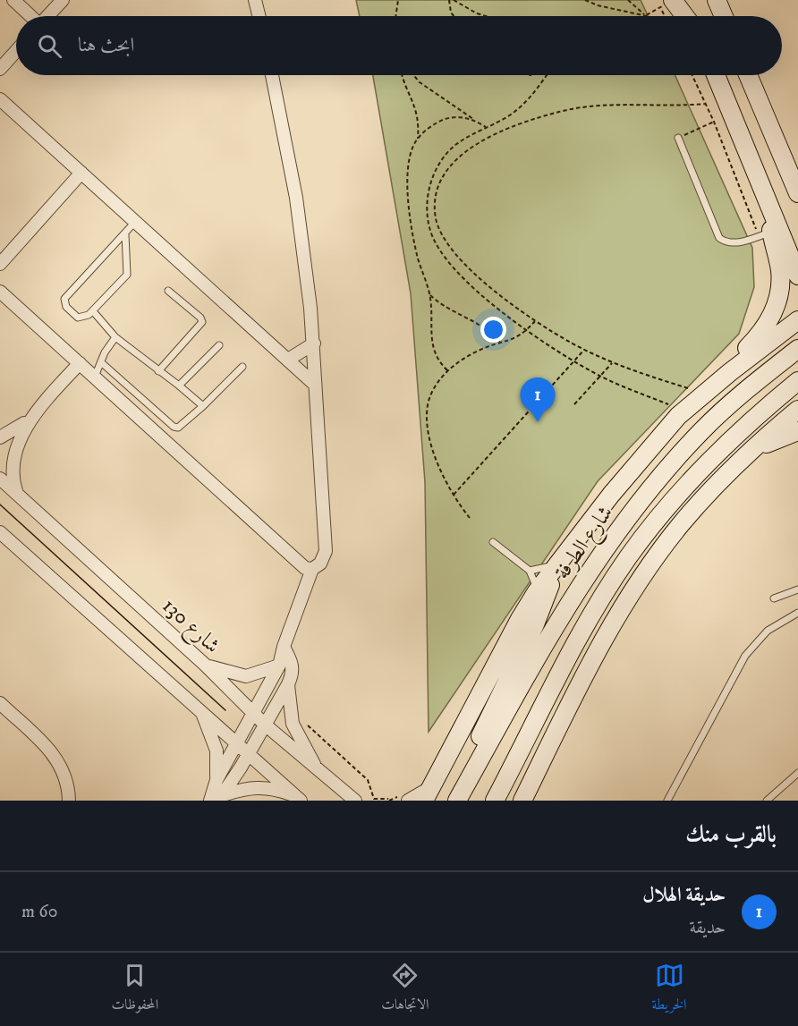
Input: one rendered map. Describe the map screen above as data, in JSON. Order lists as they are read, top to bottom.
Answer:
{
  "streets": {
    "main road": ["شارع الطرفة"],
    "street": ["شارع 130"]
  },
  "page": {
    "search": "ابحث هنا",
    "pins": "1",
    "heading": "بالقرب منك",
    "list": [
      {
        "mark": "1",
        "name": "حديقة الهلال",
        "note": "حديقة",
        "value": "60 m"
      }
    ],
    "nav": ["الخريطة", "الاتجاهات", "المحفوظات"]
  }
}
